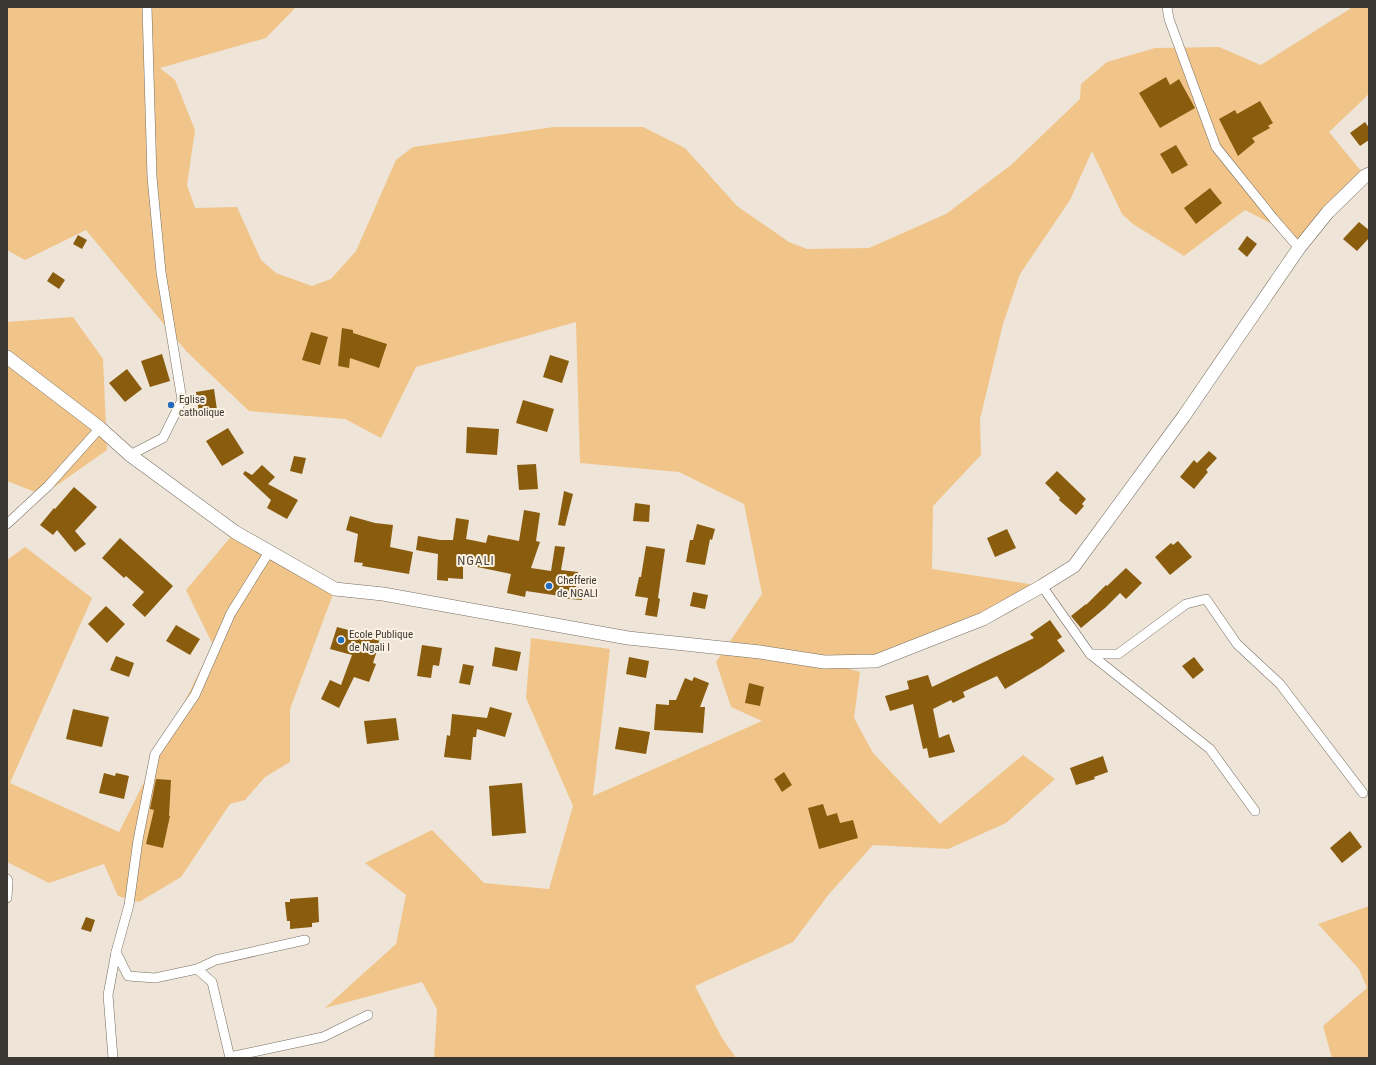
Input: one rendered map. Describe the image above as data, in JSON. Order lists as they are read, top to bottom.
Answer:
{
  "districts": ["NGALI"],
  "places": ["Eglise catholique", "Chefferie de NGALI", "Ecole Publique de Ngali I"]
}
